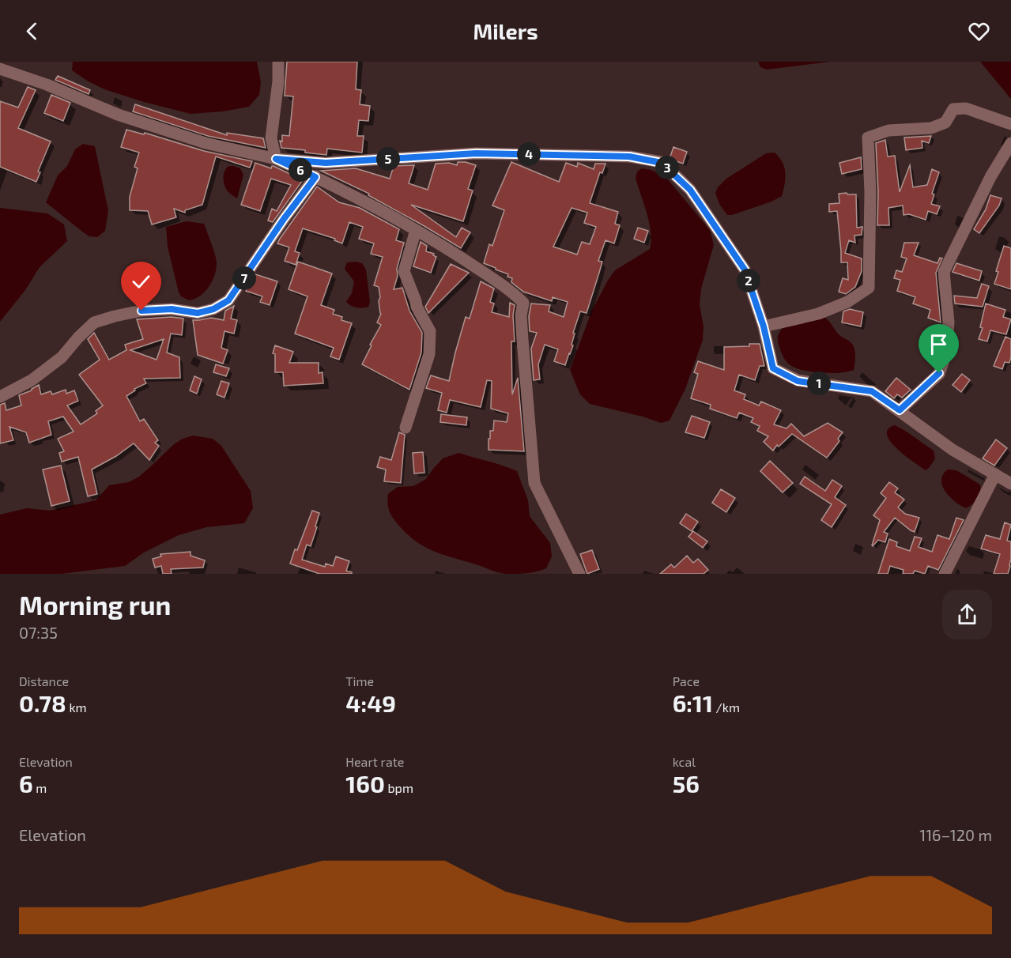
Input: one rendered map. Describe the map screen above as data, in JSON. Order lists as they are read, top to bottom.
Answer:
{
  "page": {
    "header": "Milers",
    "pins": [
      "4",
      "5",
      "3",
      "6",
      "7",
      "2",
      "1"
    ],
    "heading": ["Morning run", "07:35"],
    "stats": [
      ["Distance", "0.78 km"],
      ["Time", "4:49"],
      ["Pace", "6:11 /km"],
      ["Elevation", "6 m"],
      ["Heart rate", "160 bpm"],
      ["kcal", "56"]
    ],
    "chart": ["Elevation", "116–120 m"]
  }
}
